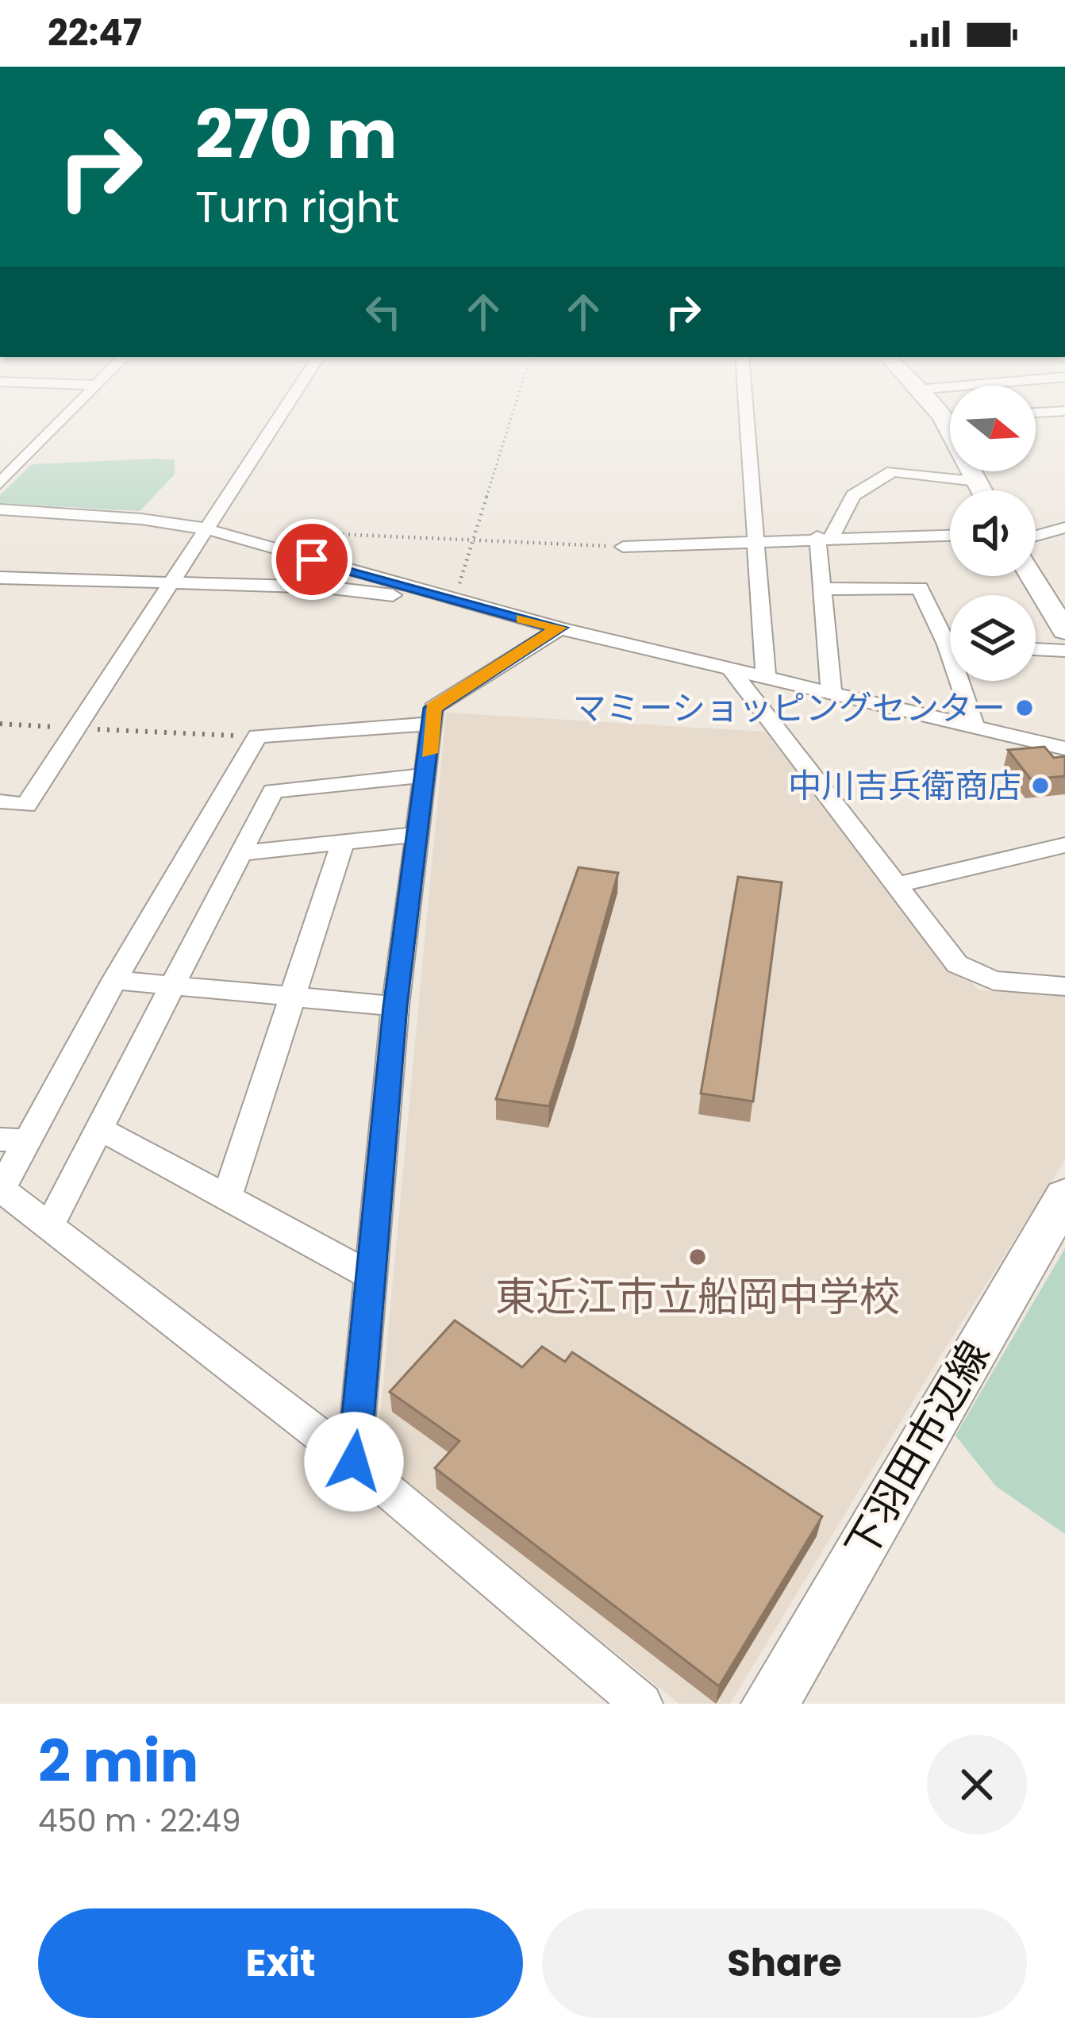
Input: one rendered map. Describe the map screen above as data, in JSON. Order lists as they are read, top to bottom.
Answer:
{
  "streets": {
    "main road": ["下羽田市辺線"]
  },
  "places": ["マミーショッピングセンター", "中川吉兵衛商店", "東近江市立船岡中学校"],
  "north": "right",
  "page": {
    "status": "22:47",
    "turn": ["270 m", "Turn right"],
    "heading": ["2 min", "450 m · 22:49"],
    "buttons": ["Exit", "Share"]
  }
}
